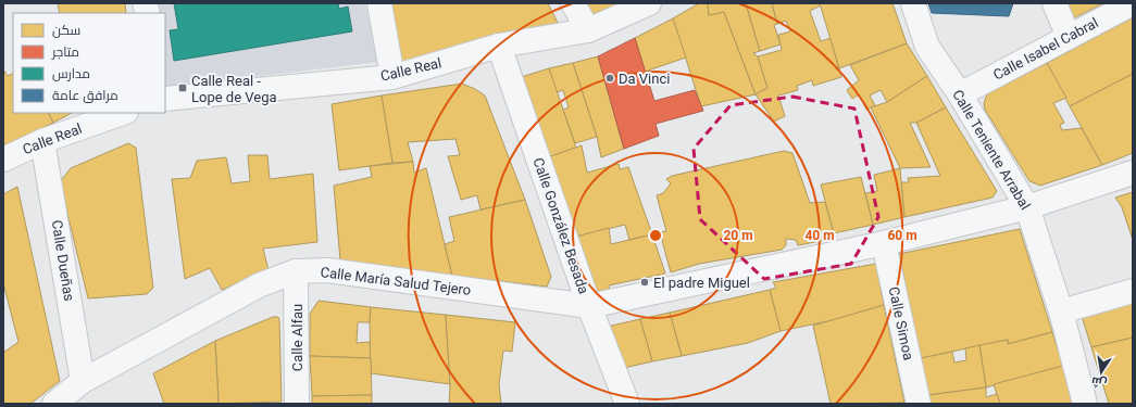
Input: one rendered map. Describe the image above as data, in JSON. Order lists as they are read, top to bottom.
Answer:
{
  "streets": {
    "street": [
      "Calle Isabel Cabral",
      "Calle Real",
      "Calle Teniente Arrabal",
      "Calle González Besada",
      "Calle Dueñas",
      "Calle María Salud Tejero",
      "Calle Simoa",
      "Calle Alfau"
    ]
  },
  "crossings": [
    ["Calle Isabel Cabral", "Calle Teniente Arrabal"],
    ["Calle Real", "Calle González Besada"],
    ["Calle Real", "Calle Dueñas"],
    ["Calle Teniente Arrabal", "Calle María Salud Tejero"],
    ["Calle González Besada", "Calle María Salud Tejero"],
    ["Calle Dueñas", "Calle María Salud Tejero"],
    ["Calle María Salud Tejero", "Calle Simoa"],
    ["Calle María Salud Tejero", "Calle Alfau"]
  ],
  "places": {
    "other": ["Da Vinci", "El padre Miguel"],
    "transit": ["Calle Real - Lope de Vega"]
  },
  "legend": [
    "سكن",
    "متاجر",
    "مدارس",
    "مرافق عامة"
  ],
  "north": "bottom",
  "rings": ["20 m", "40 m", "60 m"]
}
